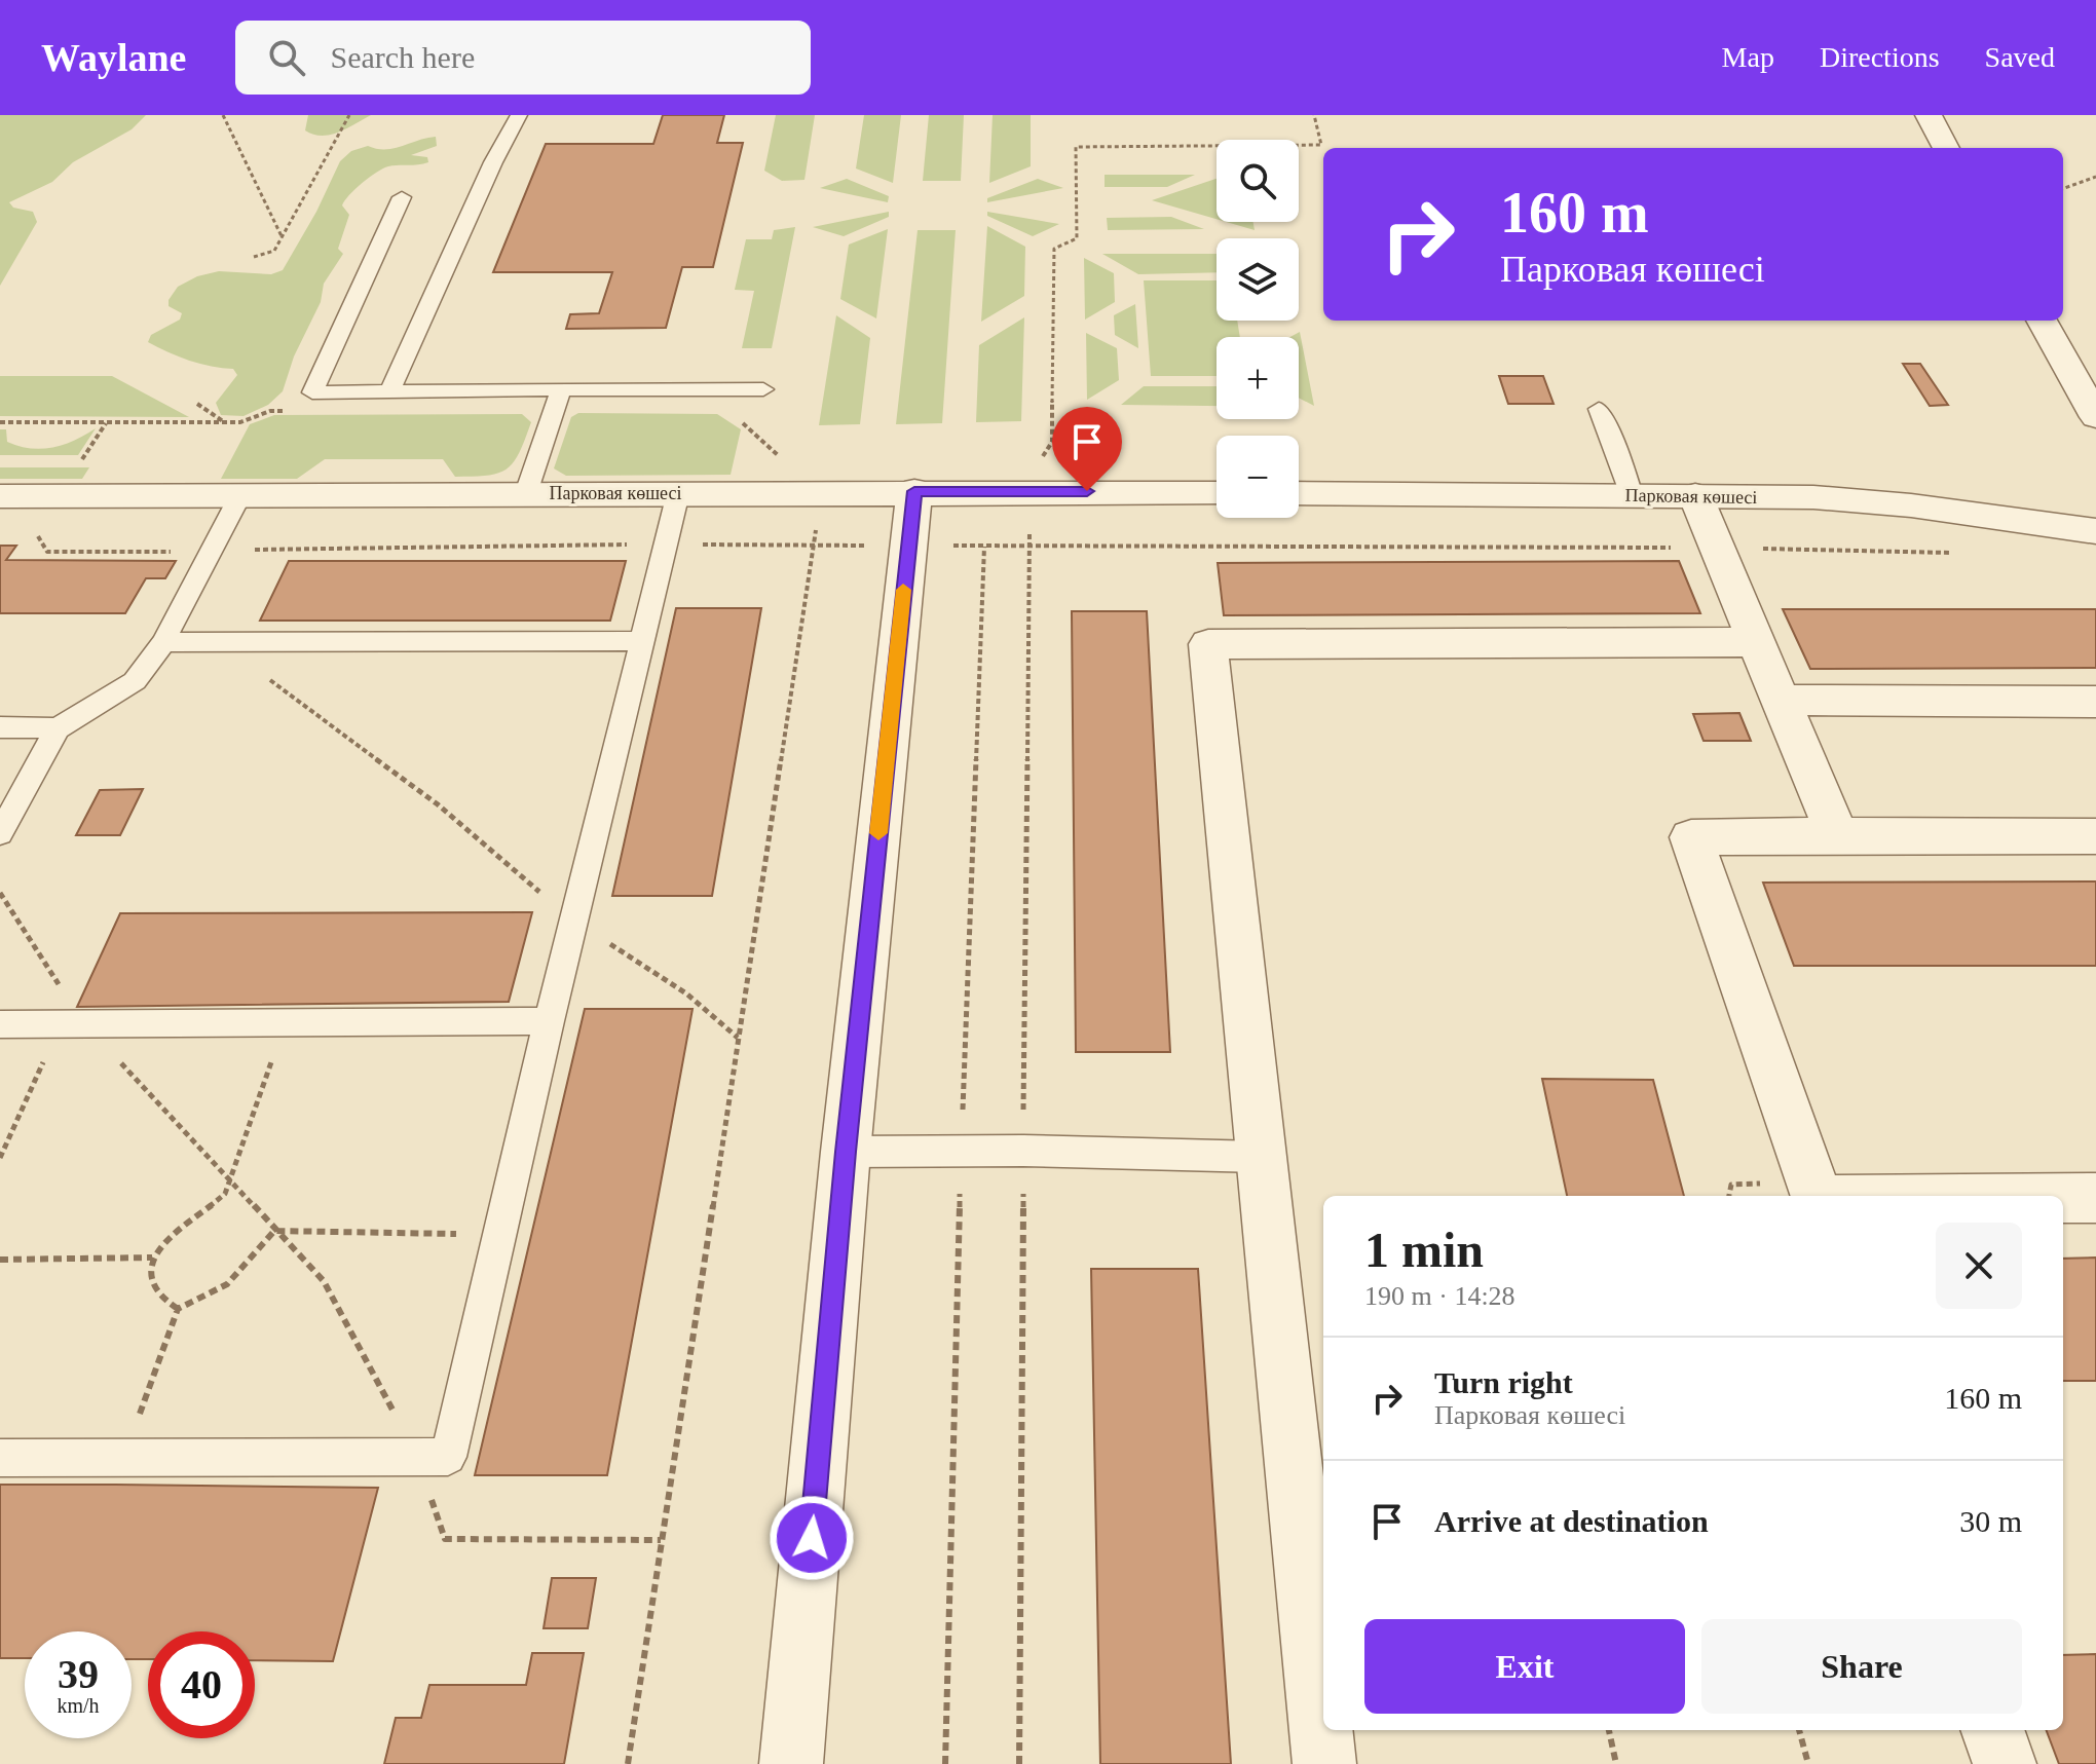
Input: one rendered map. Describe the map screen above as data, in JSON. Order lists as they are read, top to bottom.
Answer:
{
  "streets": {
    "street": ["Парковая көшесі"]
  },
  "page": {
    "header": "Waylane",
    "search": "Search here",
    "nav": ["Map", "Directions", "Saved"],
    "map_buttons": ["+", "−"],
    "turn": ["160 m", "Парковая көшесі"],
    "heading": ["1 min", "190 m · 14:28"],
    "list": [
      {
        "name": "Turn right",
        "note": "Парковая көшесі",
        "value": "160 m"
      },
      {
        "name": "Arrive at destination",
        "value": "30 m"
      }
    ],
    "buttons": ["Exit", "Share"],
    "speed": "39 km/h",
    "limit": "40"
  }
}
